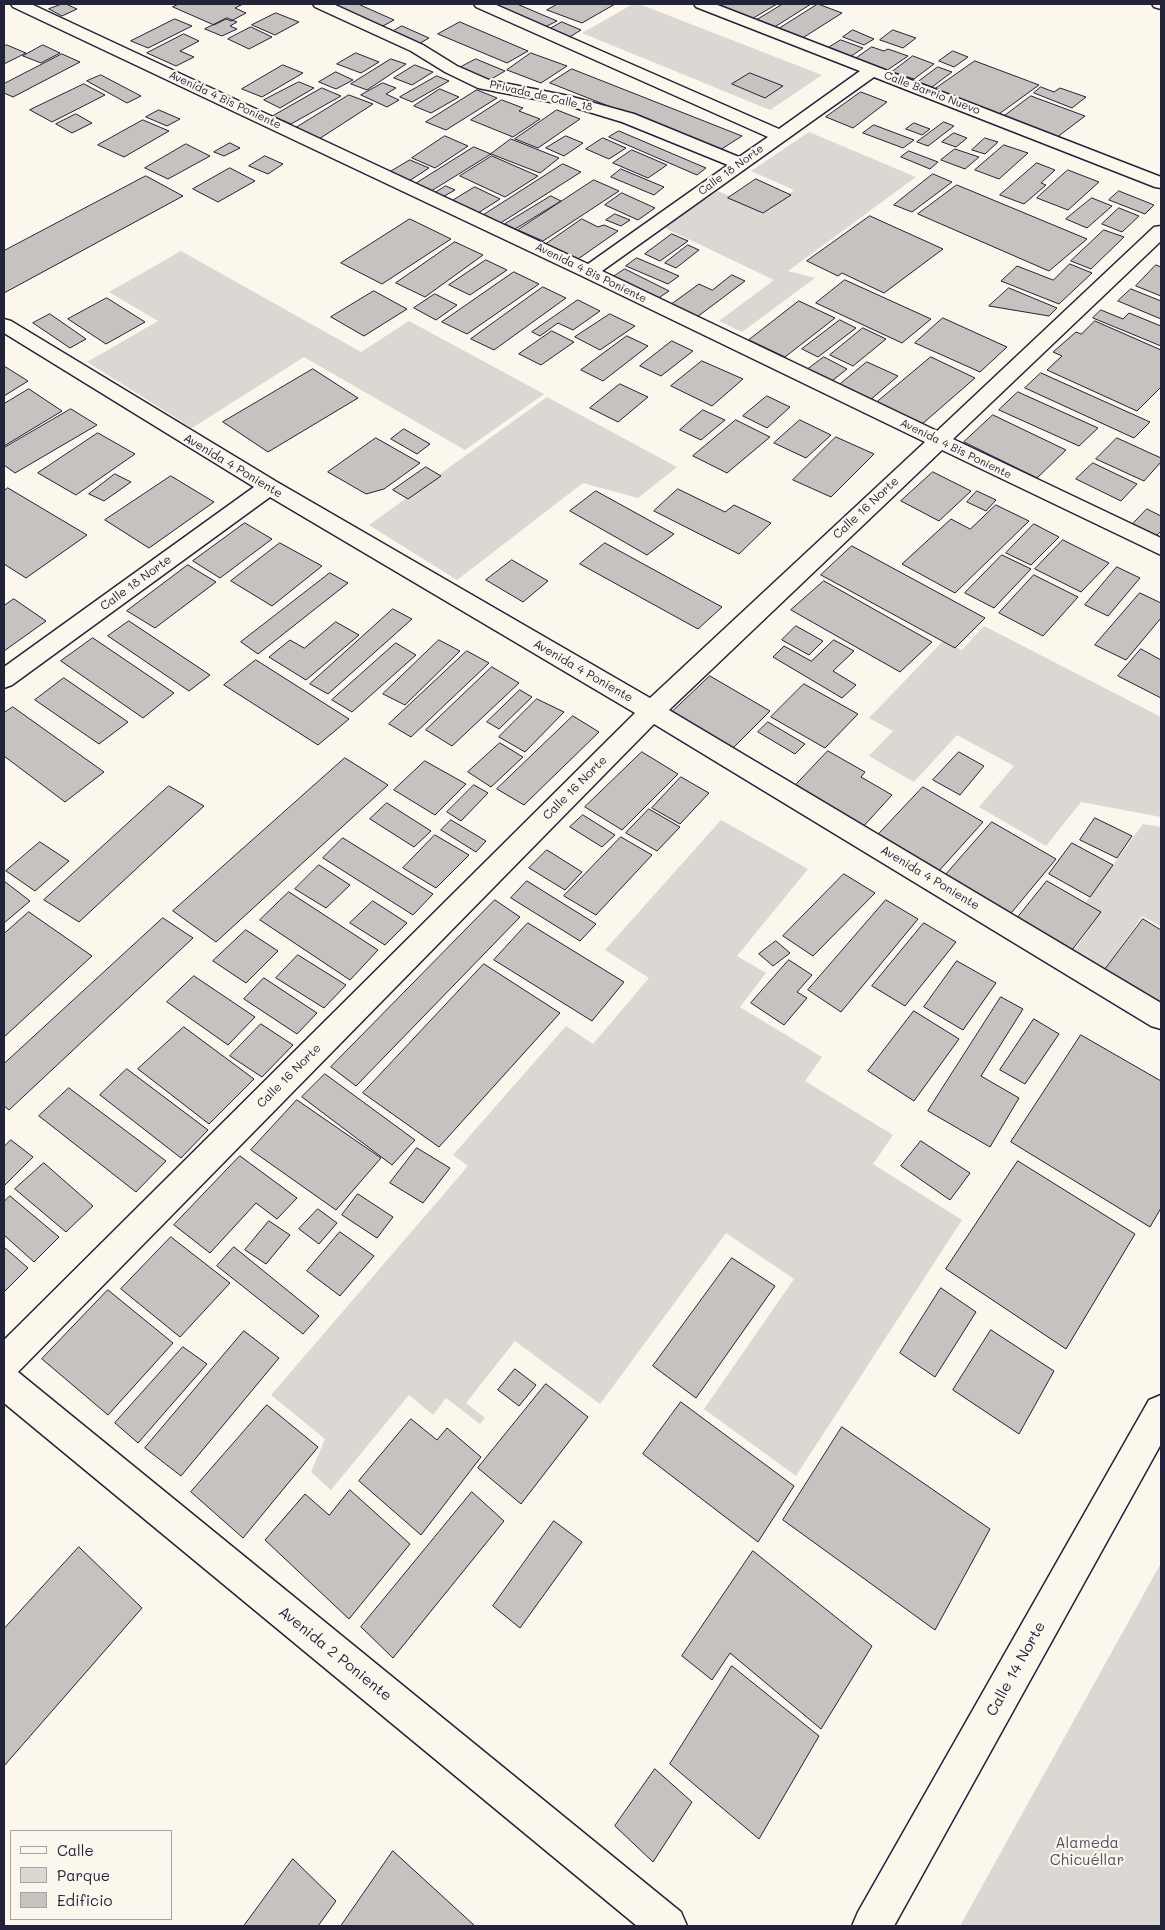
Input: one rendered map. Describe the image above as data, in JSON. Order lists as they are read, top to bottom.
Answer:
{
  "streets": {
    "street": [
      "Calle Barrio Nuevo",
      "Privada de Calle 18",
      "Avenida 4 Bis Poniente",
      "Calle 18 Norte",
      "Avenida 4 Poniente",
      "Calle 16 Norte",
      "Avenida 2 Poniente",
      "Calle 14 Norte"
    ]
  },
  "crossings": [
    ["Calle Barrio Nuevo", "Calle 18 Norte"],
    ["Privada de Calle 18", "Calle 18 Norte"],
    ["Avenida 4 Bis Poniente", "Calle 18 Norte"],
    ["Avenida 4 Bis Poniente", "Calle 16 Norte"],
    ["Calle 18 Norte", "Avenida 4 Poniente"],
    ["Avenida 4 Poniente", "Calle 16 Norte"]
  ],
  "parks": ["Alameda Chicuéllar"],
  "legend": ["Calle", "Parque", "Edificio"]
}
